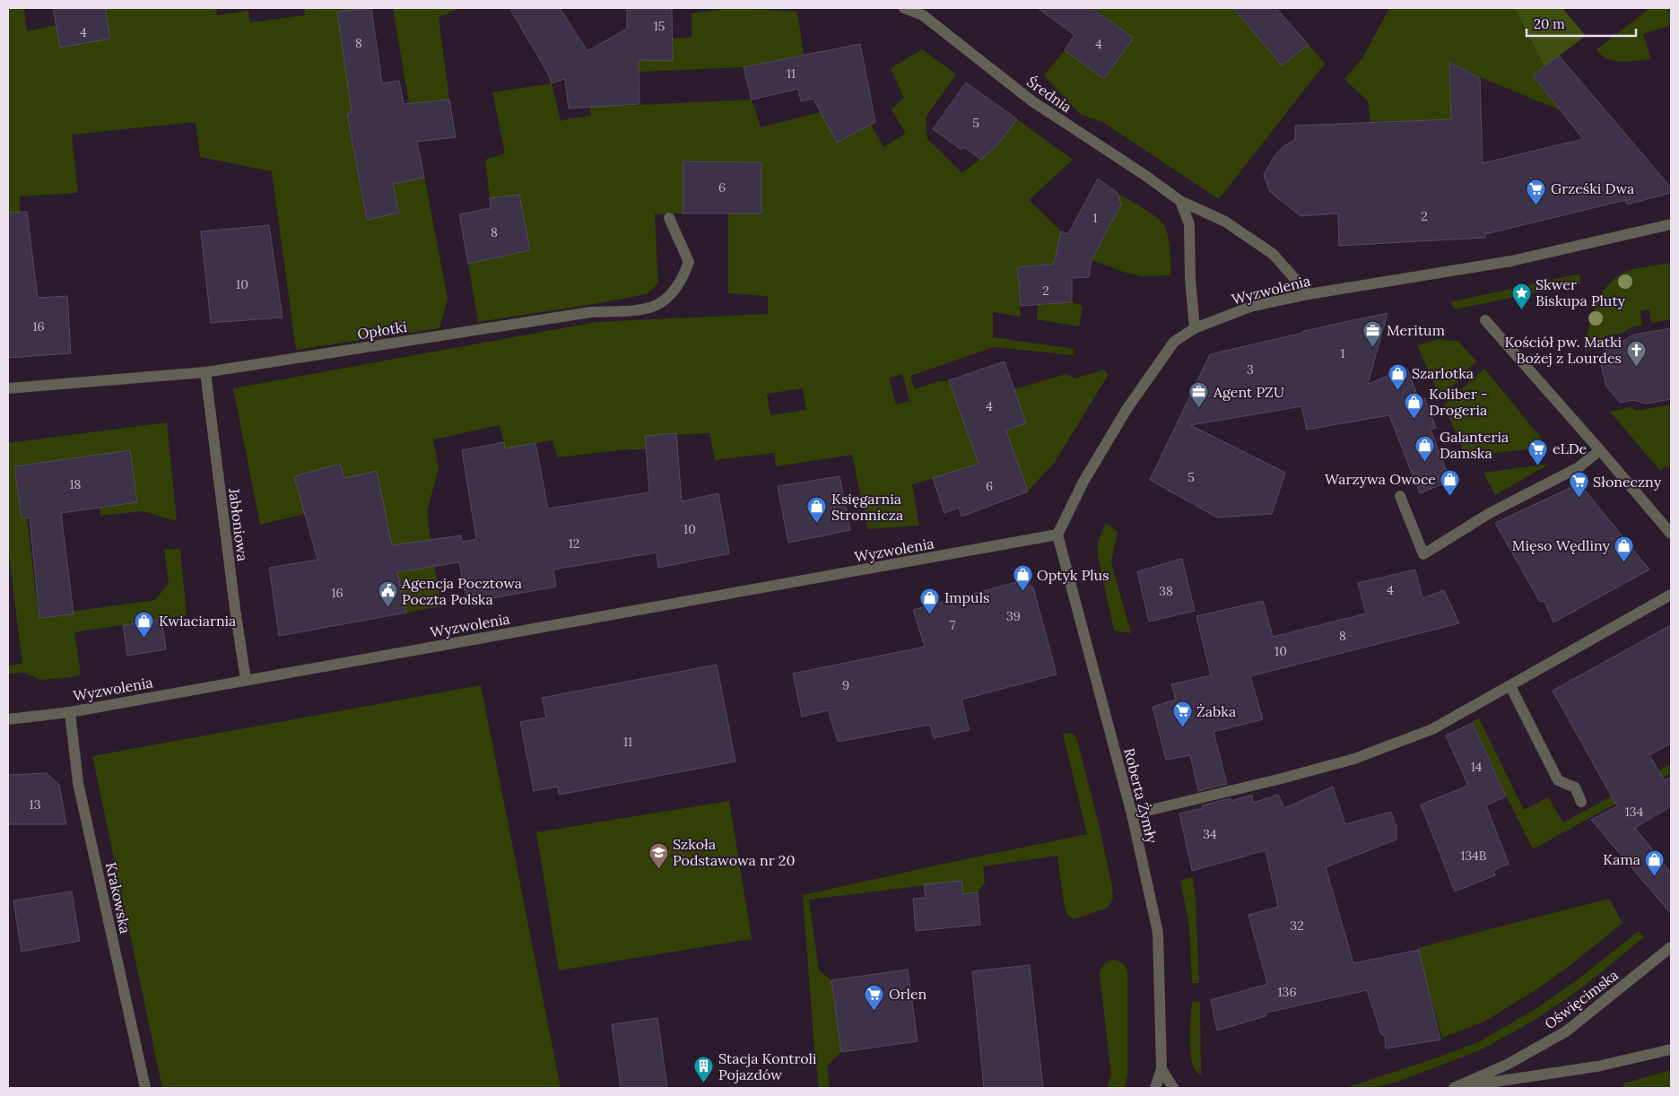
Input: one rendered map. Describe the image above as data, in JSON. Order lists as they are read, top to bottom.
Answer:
{
  "streets": {
    "street": [
      "Średnia",
      "Wyzwolenia",
      "Opłotki",
      "Jabłoniowa",
      "Roberta Żymły",
      "Krakowska",
      "Oświęcimska"
    ]
  },
  "crossings": [
    ["Średnia", "Wyzwolenia"],
    ["Wyzwolenia", "Jabłoniowa"],
    ["Wyzwolenia", "Roberta Żymły"],
    ["Wyzwolenia", "Krakowska"],
    ["Opłotki", "Jabłoniowa"]
  ],
  "places": {
    "supermarket": [
      "Grześki Dwa",
      "eLDe",
      "Słoneczny",
      "Żabka",
      "Orlen"
    ],
    "place": ["Skwer Biskupa Pluty"],
    "office": ["Meritum", "Agent PZU"],
    "church": ["Kościół pw. Matki Bożej z Lourdes"],
    "shop": [
      "Szarlotka",
      "Koliber - Drogeria",
      "Galanteria Damska",
      "Warzywa Owoce",
      "Księgarnia Stronnicza",
      "Mięso Wędliny",
      "Optyk Plus",
      "Impuls",
      "Kwiaciarnia",
      "Kama"
    ],
    "public building": ["Agencja Pocztowa Poczta Polska"],
    "school or university": ["Szkoła Podstawowa nr 20"],
    "building": ["Stacja Kontroli Pojazdów"]
  },
  "house_numbers": [
    "15",
    "4",
    "8",
    "4",
    "11",
    "5",
    "6",
    "2",
    "1",
    "8",
    "10",
    "2",
    "16",
    "1",
    "3",
    "4",
    "5",
    "18",
    "6",
    "10",
    "12",
    "4",
    "38",
    "16",
    "39",
    "7",
    "8",
    "10",
    "9",
    "11",
    "14",
    "13",
    "134",
    "34",
    "134B",
    "32",
    "136"
  ],
  "scale_bar": "20 m"
}
